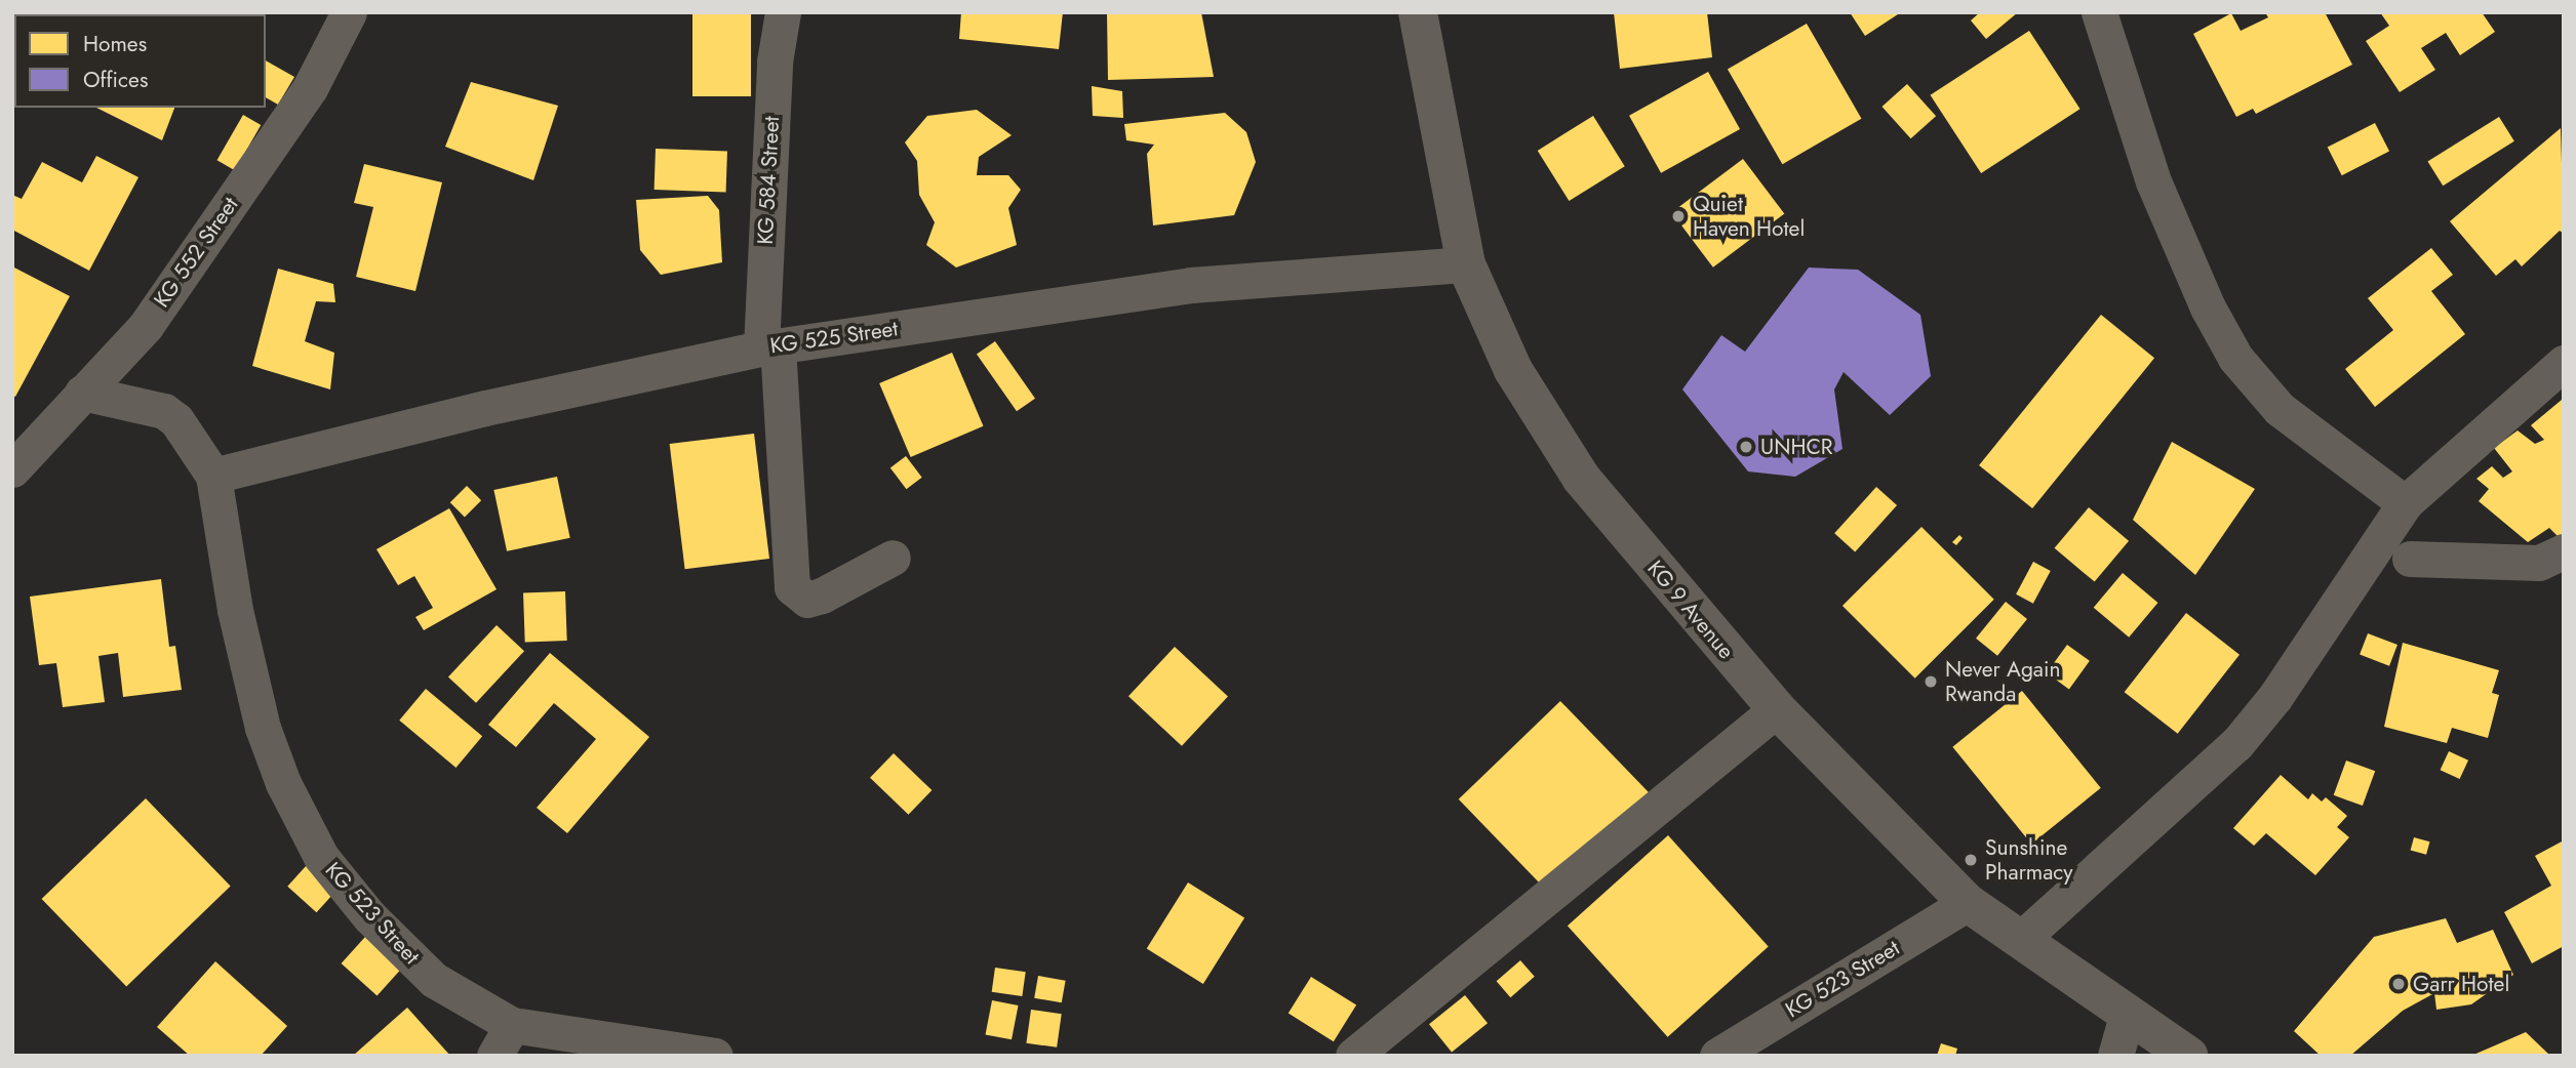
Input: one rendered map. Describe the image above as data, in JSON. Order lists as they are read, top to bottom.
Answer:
{
  "streets": {
    "main road": ["KG 9 Avenue"],
    "street": [
      "KG 584 Street",
      "KG 552 Street",
      "KG 525 Street",
      "KG 523 Street"
    ]
  },
  "crossings": [
    ["KG 584 Street", "KG 525 Street"],
    ["KG 552 Street", "KG 523 Street"],
    ["KG 525 Street", "KG 9 Avenue"],
    ["KG 525 Street", "KG 523 Street"],
    ["KG 9 Avenue", "KG 523 Street"]
  ],
  "places": [
    "Quiet Haven Hotel",
    "UNHCR",
    "Never Again Rwanda",
    "Sunshine Pharmacy",
    "Garr Hotel"
  ],
  "legend": ["Homes", "Offices"]
}
